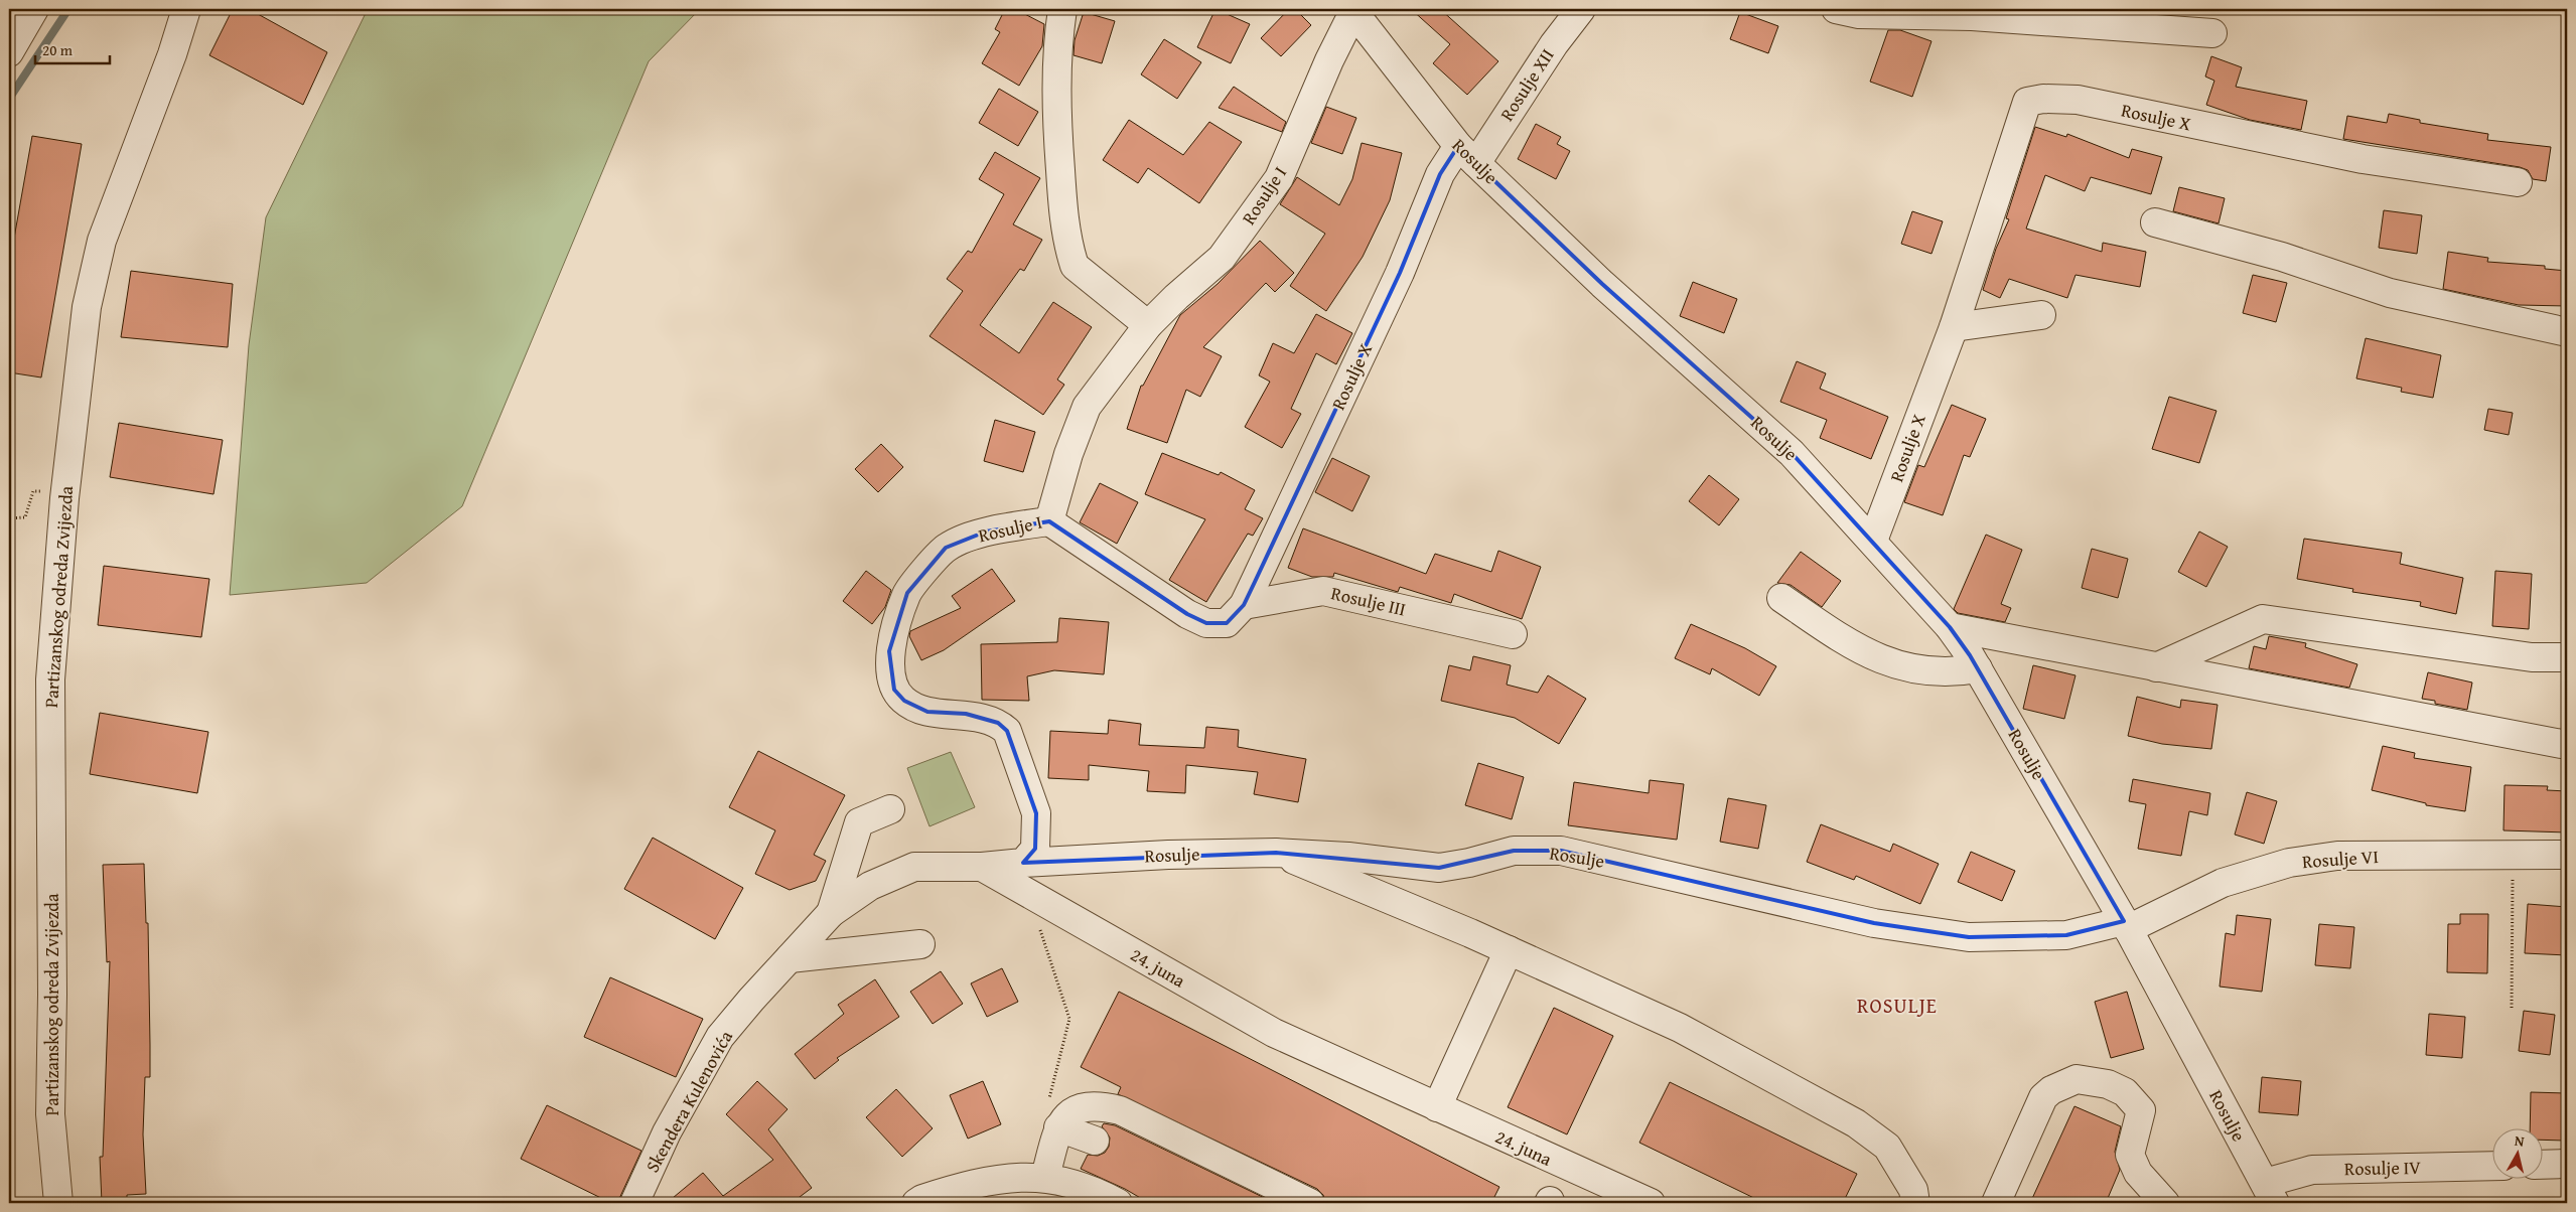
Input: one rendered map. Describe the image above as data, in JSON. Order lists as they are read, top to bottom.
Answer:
{
  "streets": {
    "street": [
      "Rosulje XII",
      "Rosulje X",
      "Rosulje",
      "Rosulje I",
      "Partizanskog odreda Zvijezda",
      "Rosulje III",
      "Rosulje VI",
      "24. juna",
      "Skendera Kulenovića",
      "Rosulje IV"
    ]
  },
  "crossings": [
    ["Rosulje XII", "Rosulje X"],
    ["Rosulje XII", "Rosulje"],
    ["Rosulje X", "Rosulje"],
    ["Rosulje X", "Rosulje III"],
    ["Rosulje", "Rosulje I"],
    ["Rosulje", "Rosulje VI"],
    ["Rosulje", "Rosulje IV"],
    ["24. juna", "Skendera Kulenovića"]
  ],
  "districts": ["ROSULJE"],
  "scale_bar": "20 m",
  "north": "top"
}
